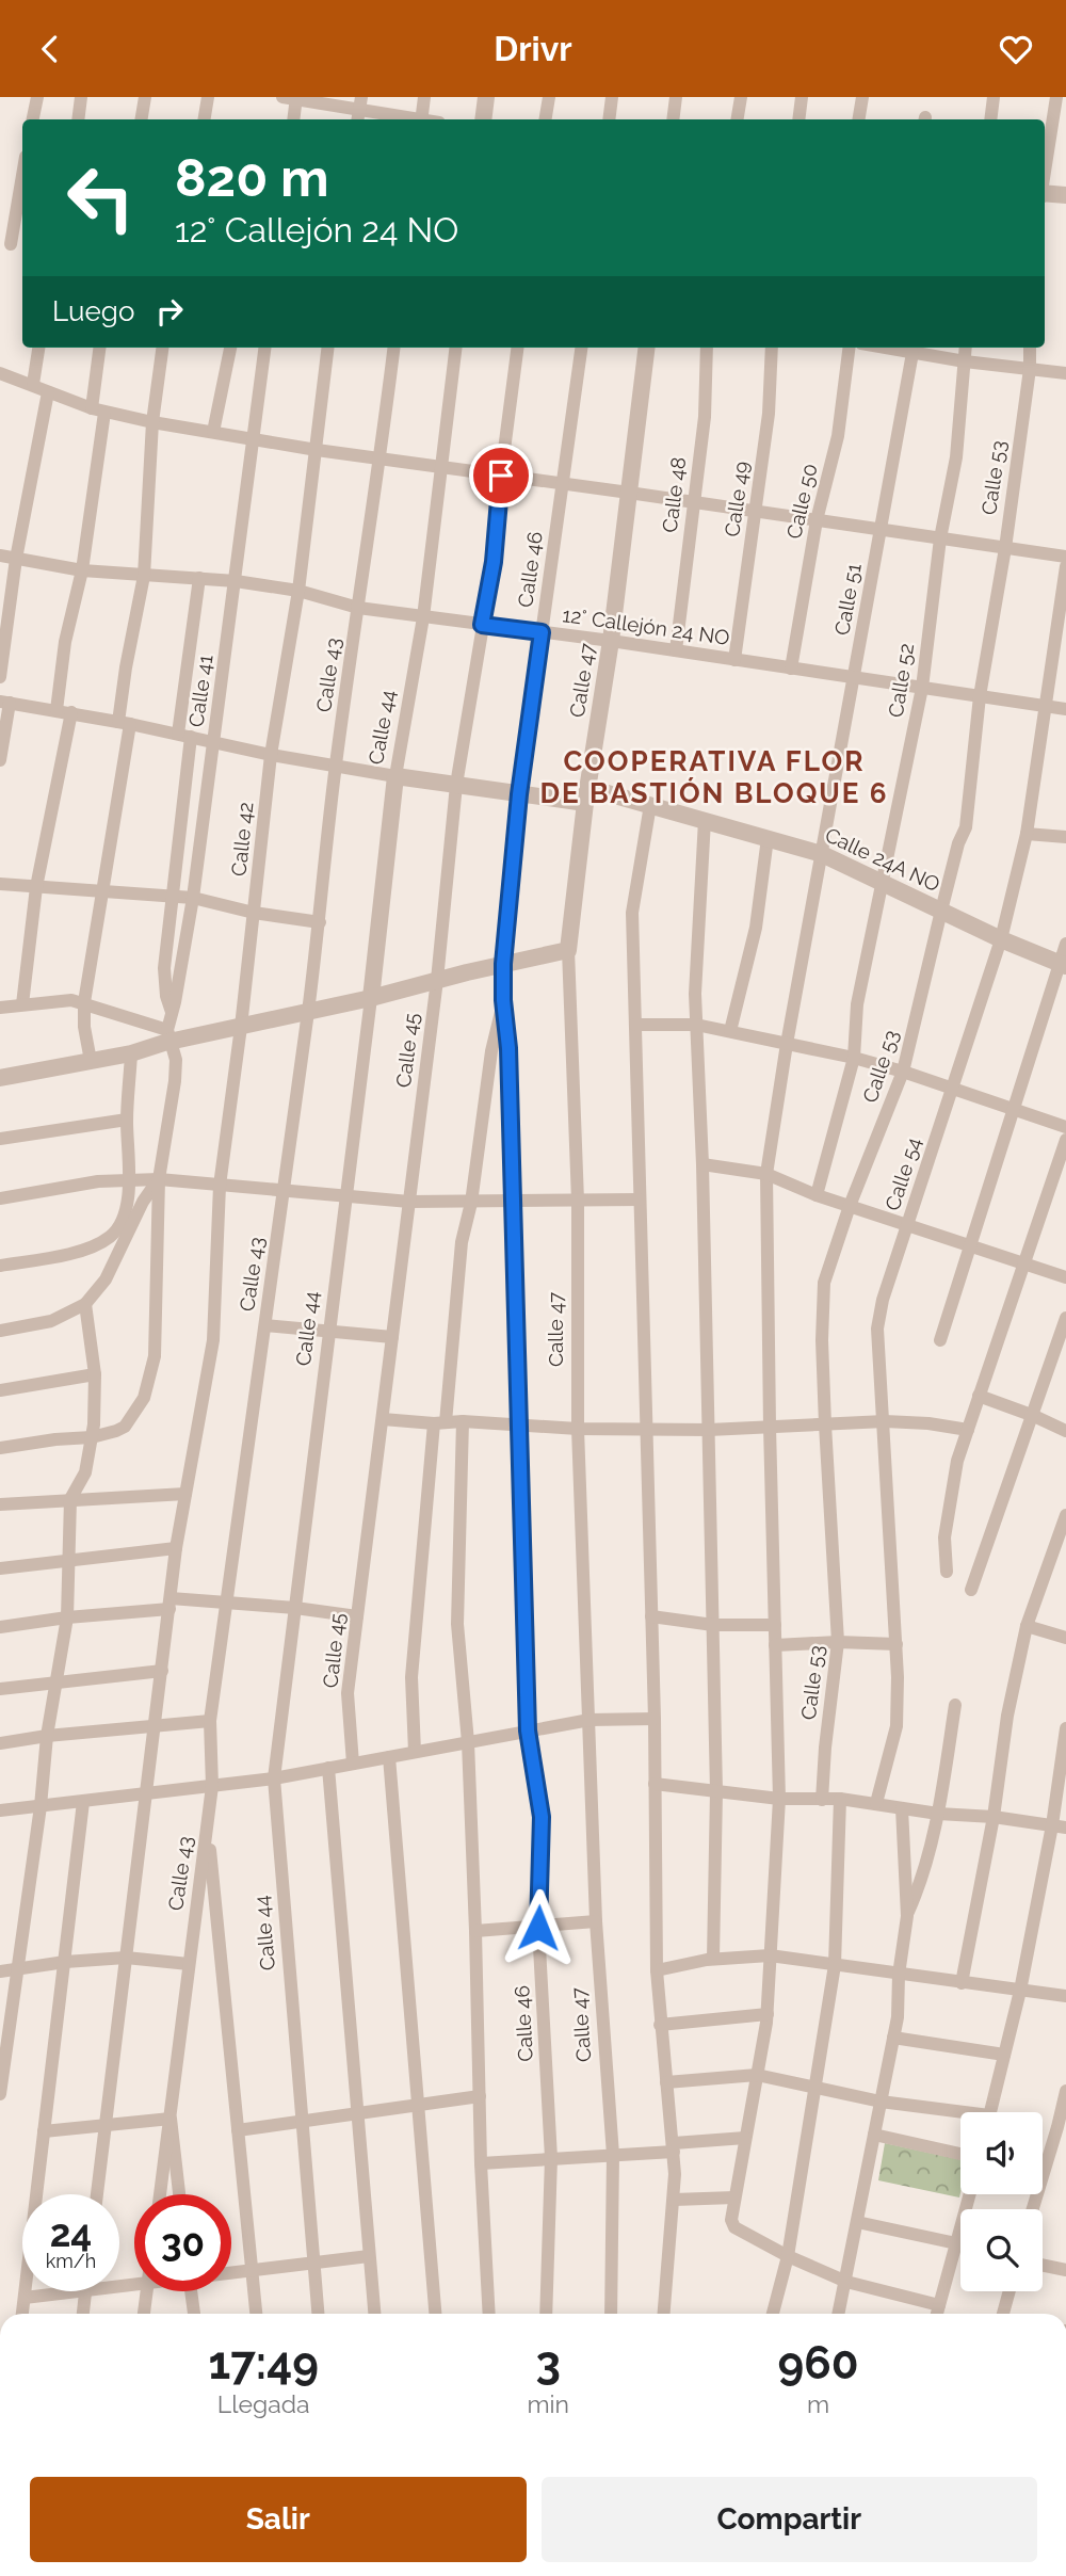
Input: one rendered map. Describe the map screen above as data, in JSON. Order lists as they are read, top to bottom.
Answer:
{
  "streets": {
    "street": [
      "Calle 53",
      "Calle 48",
      "Calle 49",
      "Calle 50",
      "Calle 46",
      "Calle 51",
      "12° Callejón 24 NO",
      "Calle 43",
      "Calle 47",
      "Calle 52",
      "Calle 41",
      "Calle 44",
      "Calle 42",
      "Calle 24A NO",
      "Calle 45",
      "Calle 54"
    ]
  },
  "crossings": [
    ["Calle 53", "12° Callejón 24 NO"],
    ["Calle 53", "Calle 24A NO"],
    ["Calle 48", "12° Callejón 24 NO"],
    ["Calle 49", "12° Callejón 24 NO"],
    ["Calle 50", "12° Callejón 24 NO"],
    ["Calle 46", "12° Callejón 24 NO"],
    ["Calle 46", "Calle 24A NO"],
    ["Calle 51", "12° Callejón 24 NO"],
    ["Calle 51", "Calle 24A NO"],
    ["12° Callejón 24 NO", "Calle 43"],
    ["12° Callejón 24 NO", "Calle 47"],
    ["12° Callejón 24 NO", "Calle 52"],
    ["12° Callejón 24 NO", "Calle 41"],
    ["12° Callejón 24 NO", "Calle 44"],
    ["12° Callejón 24 NO", "Calle 42"],
    ["12° Callejón 24 NO", "Calle 45"],
    ["12° Callejón 24 NO", "Calle 54"],
    ["Calle 47", "Calle 24A NO"],
    ["Calle 52", "Calle 24A NO"],
    ["Calle 44", "Calle 24A NO"],
    ["Calle 24A NO", "Calle 45"],
    ["Calle 24A NO", "Calle 54"]
  ],
  "districts": ["COOPERATIVA FLOR DE BASTIÓN BLOQUE 6"],
  "page": {
    "header": "Drivr",
    "turn": ["820 m", "12° Callejón 24 NO"],
    "then": "Luego",
    "speed": "24 km/h",
    "limit": "30",
    "eta": [
      "17:49",
      "Llegada",
      "3",
      "min",
      "960",
      "m"
    ],
    "buttons": ["Salir", "Compartir"]
  }
}
